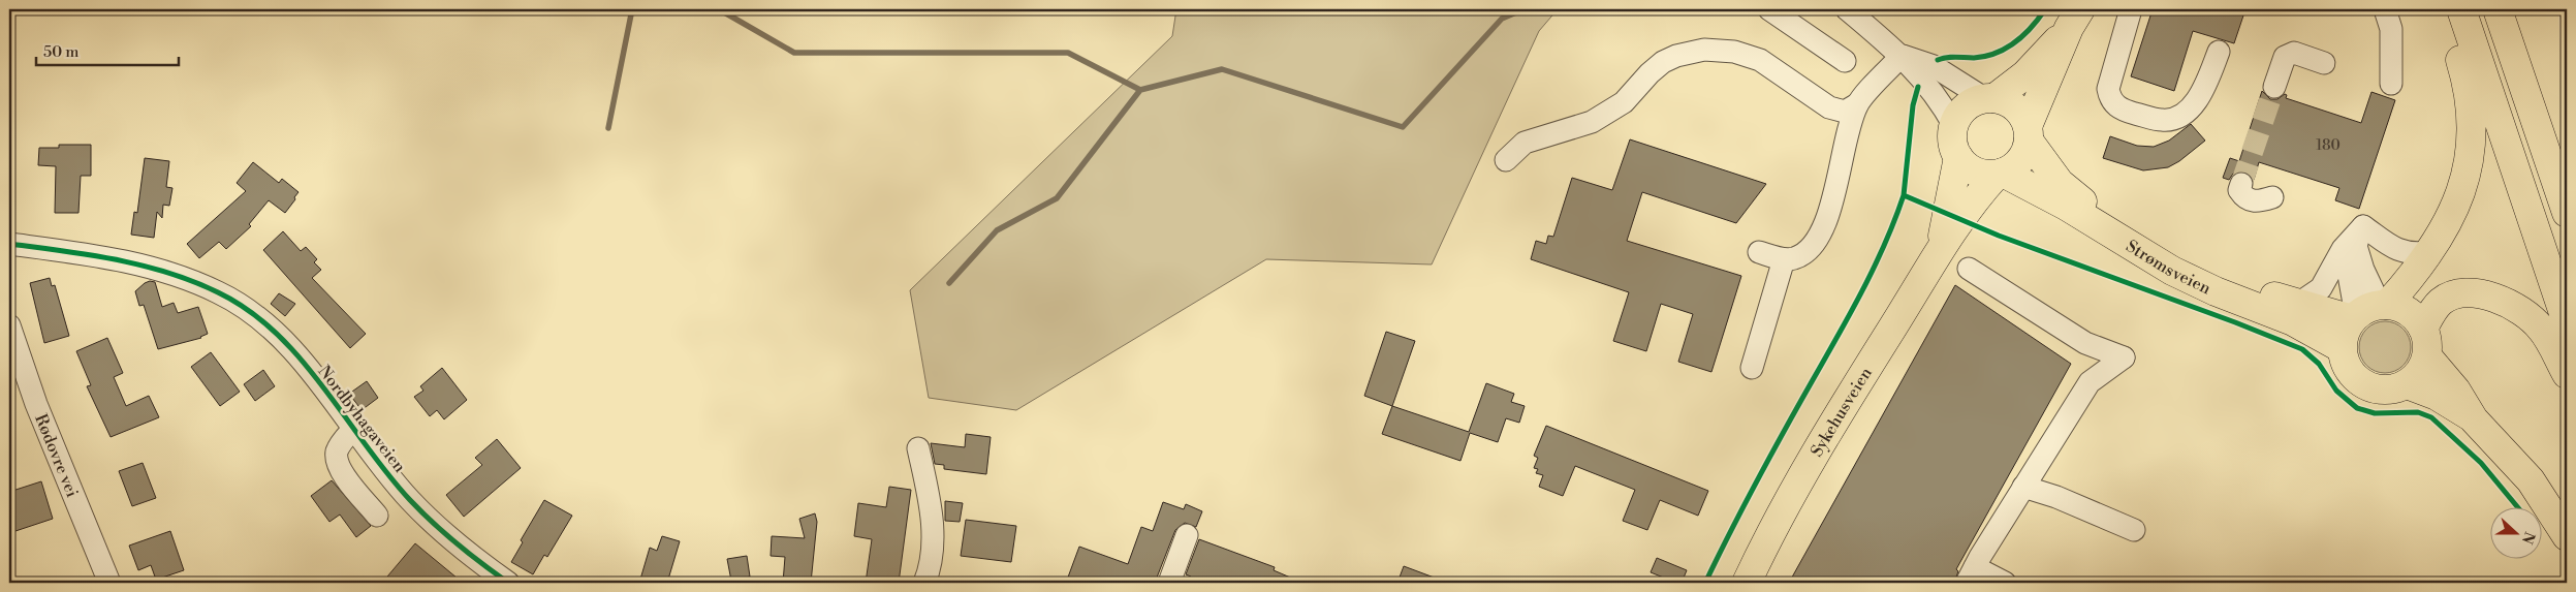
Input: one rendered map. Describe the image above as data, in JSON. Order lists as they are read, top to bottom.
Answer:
{
  "streets": {
    "main road": ["Strømsveien", "Sykehusveien"],
    "street": ["Nordbyhagaveien", "Rødovre vei"]
  },
  "crossings": [
    ["Strømsveien", "Sykehusveien"]
  ],
  "house_numbers": ["180"],
  "scale_bar": "50 m",
  "north": "right"
}
